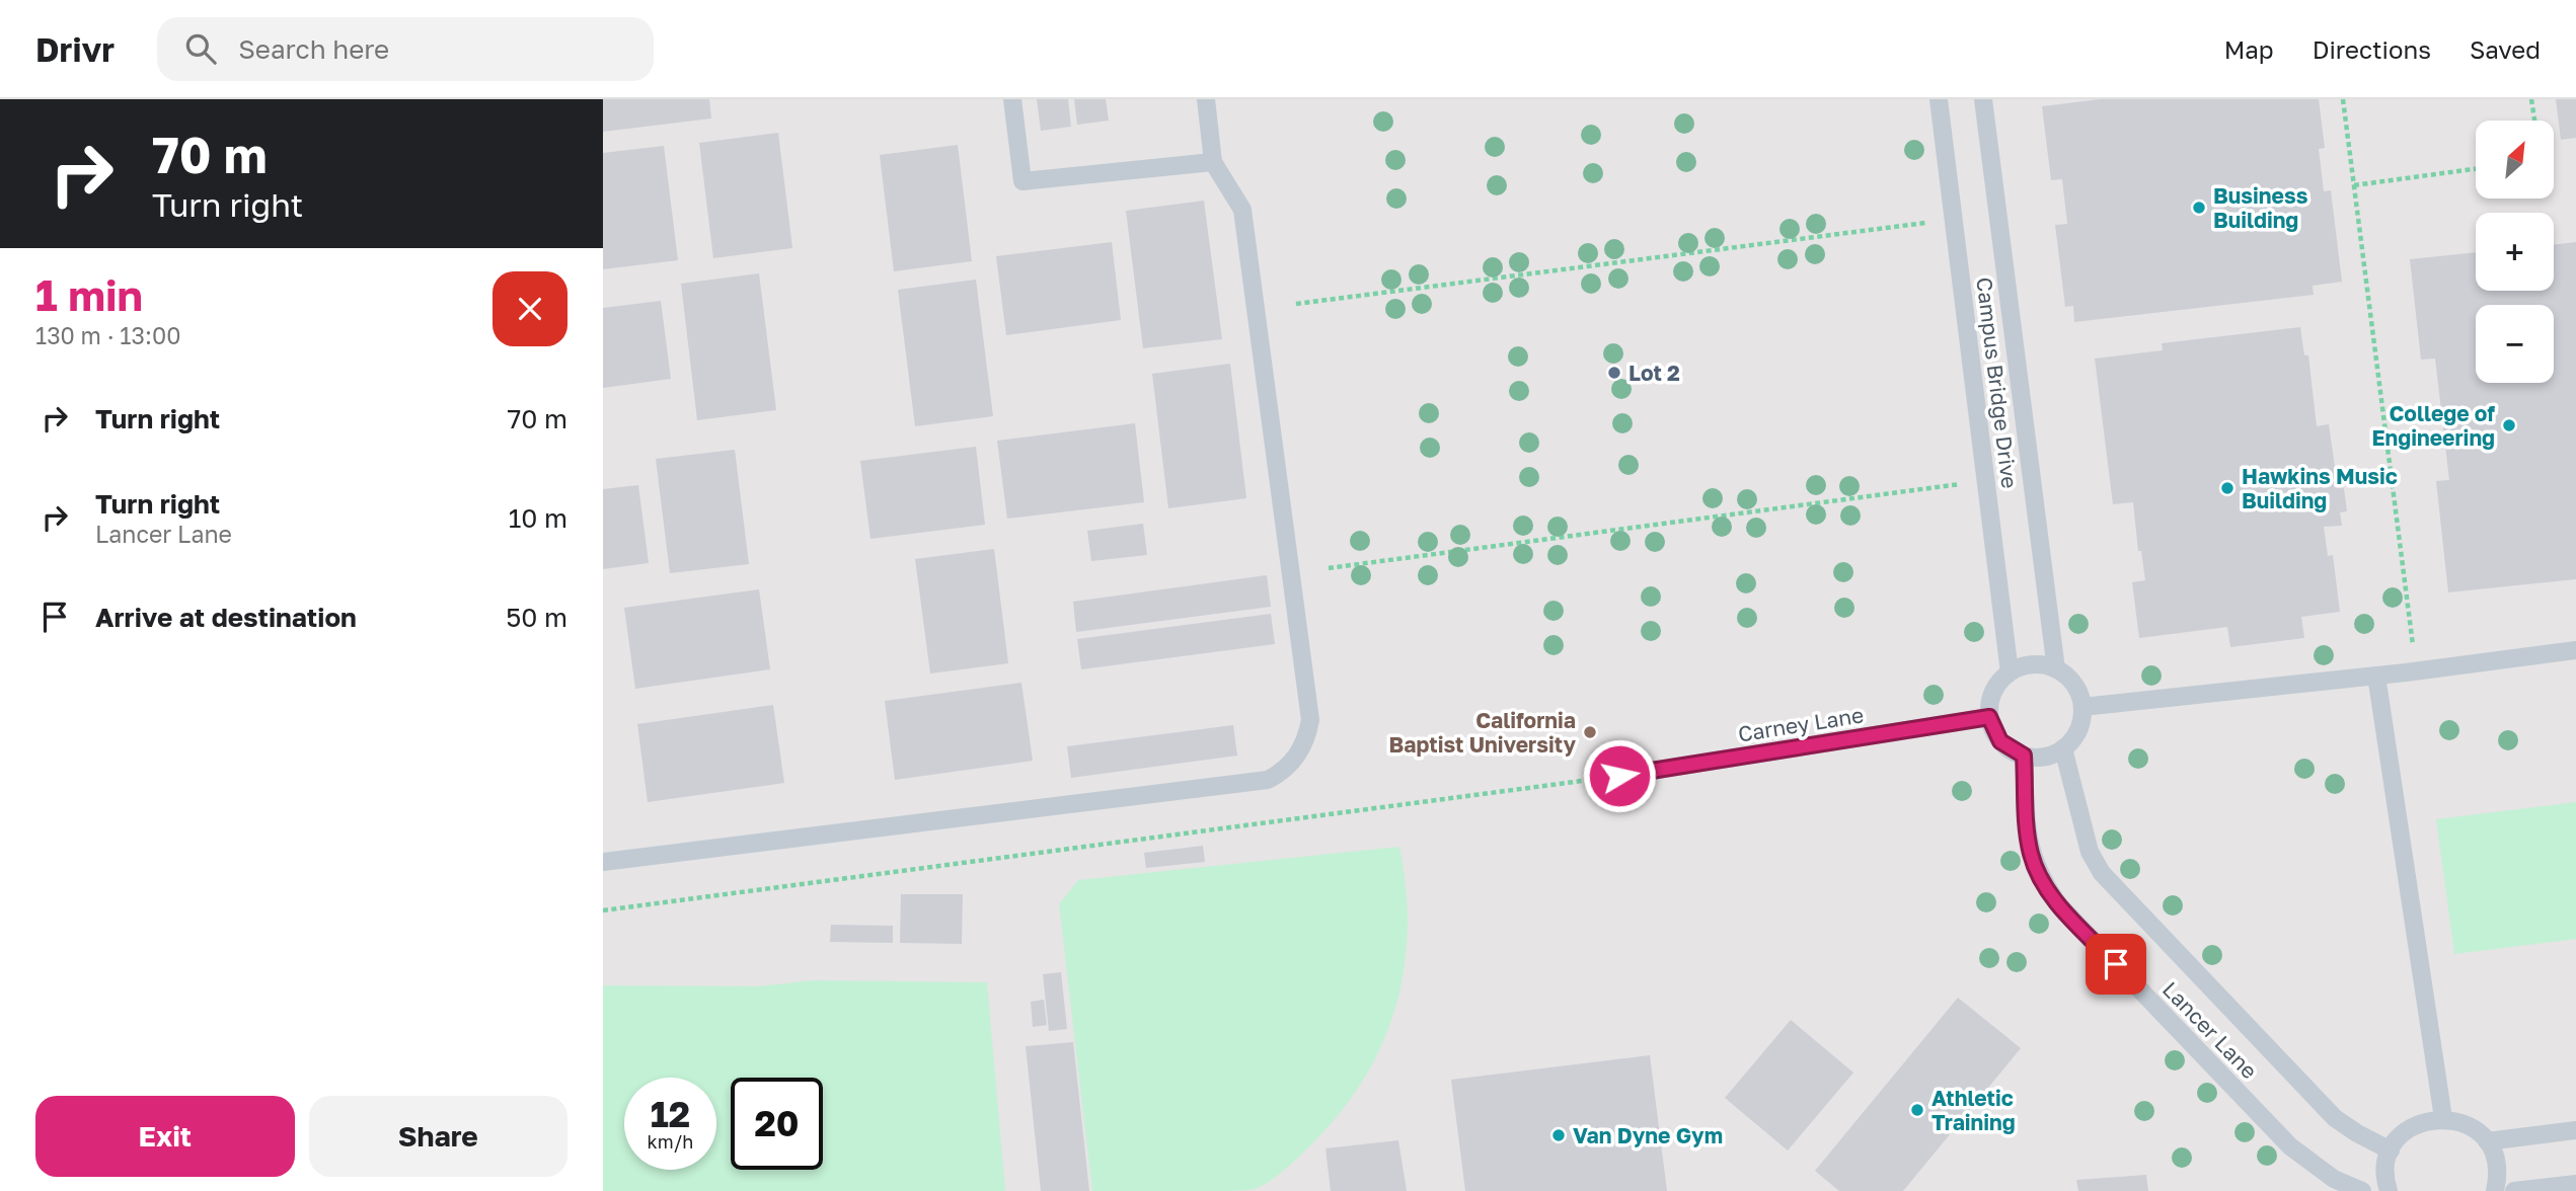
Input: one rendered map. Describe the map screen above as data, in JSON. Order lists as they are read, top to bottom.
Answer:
{
  "streets": {
    "lane": ["Campus Bridge Drive", "Carney Lane", "Lancer Lane"]
  },
  "crossings": [
    ["Campus Bridge Drive", "Carney Lane"],
    ["Campus Bridge Drive", "Lancer Lane"],
    ["Carney Lane", "Lancer Lane"]
  ],
  "places": [
    "Business Building",
    "Lot 2",
    "College of Engineering",
    "Hawkins Music Building",
    "California Baptist University",
    "Athletic Training",
    "Van Dyne Gym"
  ],
  "north": "top right",
  "page": {
    "header": "Drivr",
    "search": "Search here",
    "nav": ["Map", "Directions", "Saved"],
    "turn": ["70 m", "Turn right"],
    "map_buttons": ["+", "−"],
    "heading": ["1 min", "130 m · 13:00"],
    "list": [
      {
        "name": "Turn right",
        "value": "70 m"
      },
      {
        "name": "Turn right",
        "note": "Lancer Lane",
        "value": "10 m"
      },
      {
        "name": "Arrive at destination",
        "value": "50 m"
      }
    ],
    "speed": "12 km/h",
    "limit": "20",
    "buttons": ["Exit", "Share"]
  }
}
